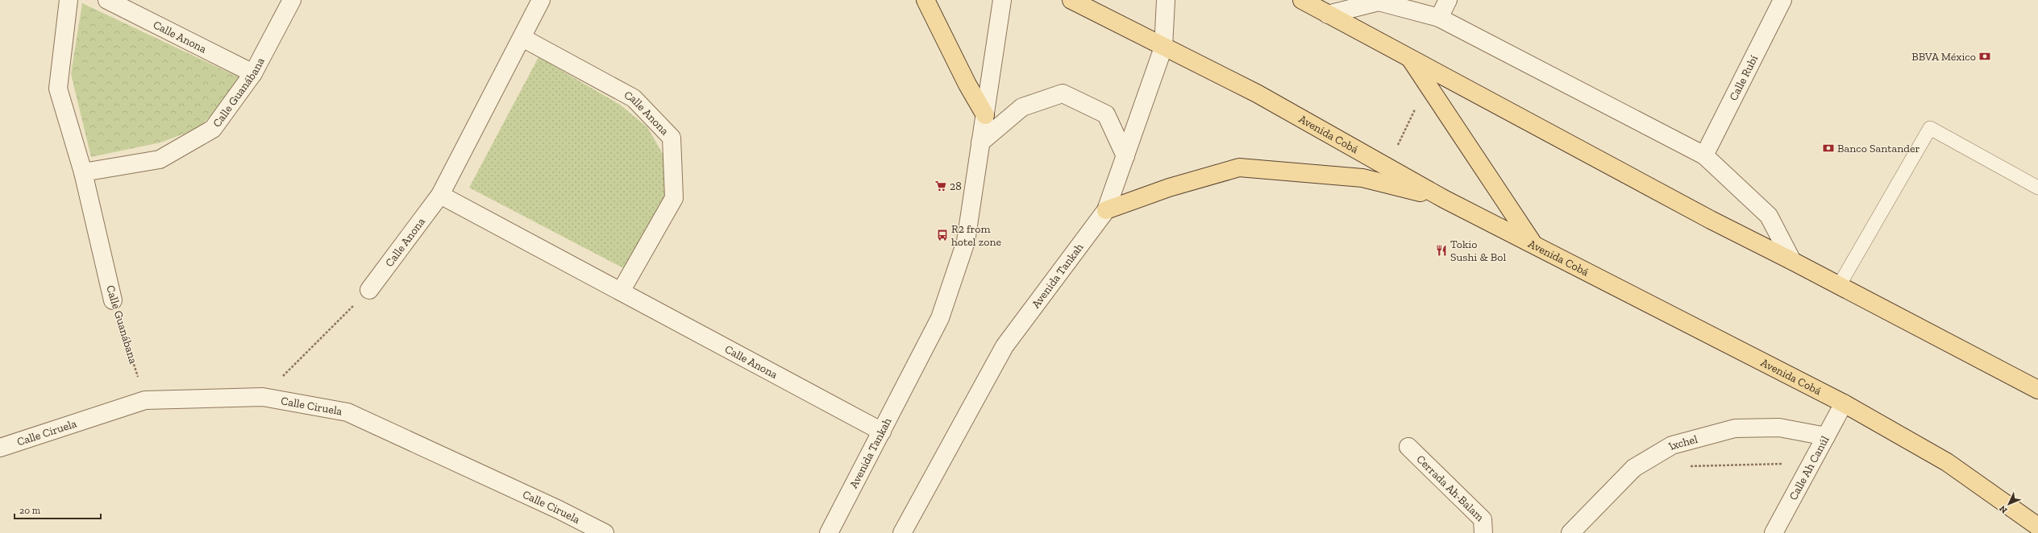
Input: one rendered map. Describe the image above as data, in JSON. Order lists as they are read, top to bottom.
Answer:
{
  "streets": {
    "main road": ["Avenida Cobá"],
    "street": [
      "Calle Anona",
      "Calle Rubí",
      "Calle Guanábana",
      "Avenida Tankah",
      "Calle Ciruela",
      "Ixchel",
      "Calle Ah Canúl",
      "Cerrada Ah-Balam"
    ]
  },
  "crossings": [
    ["Calle Anona", "Calle Guanábana"],
    ["Calle Anona", "Avenida Tankah"],
    ["Calle Guanábana", "Calle Ciruela"],
    ["Avenida Cobá", "Avenida Tankah"],
    ["Avenida Cobá", "Calle Ah Canúl"],
    ["Ixchel", "Calle Ah Canúl"]
  ],
  "places": {
    "bank": ["BBVA México", "Banco Santander"],
    "supermarket": ["28"],
    "bus stop": ["R2 from hotel zone"],
    "restaurant": ["Tokio Sushi & Bol"]
  },
  "scale_bar": "20 m",
  "north": "bottom left"
}
